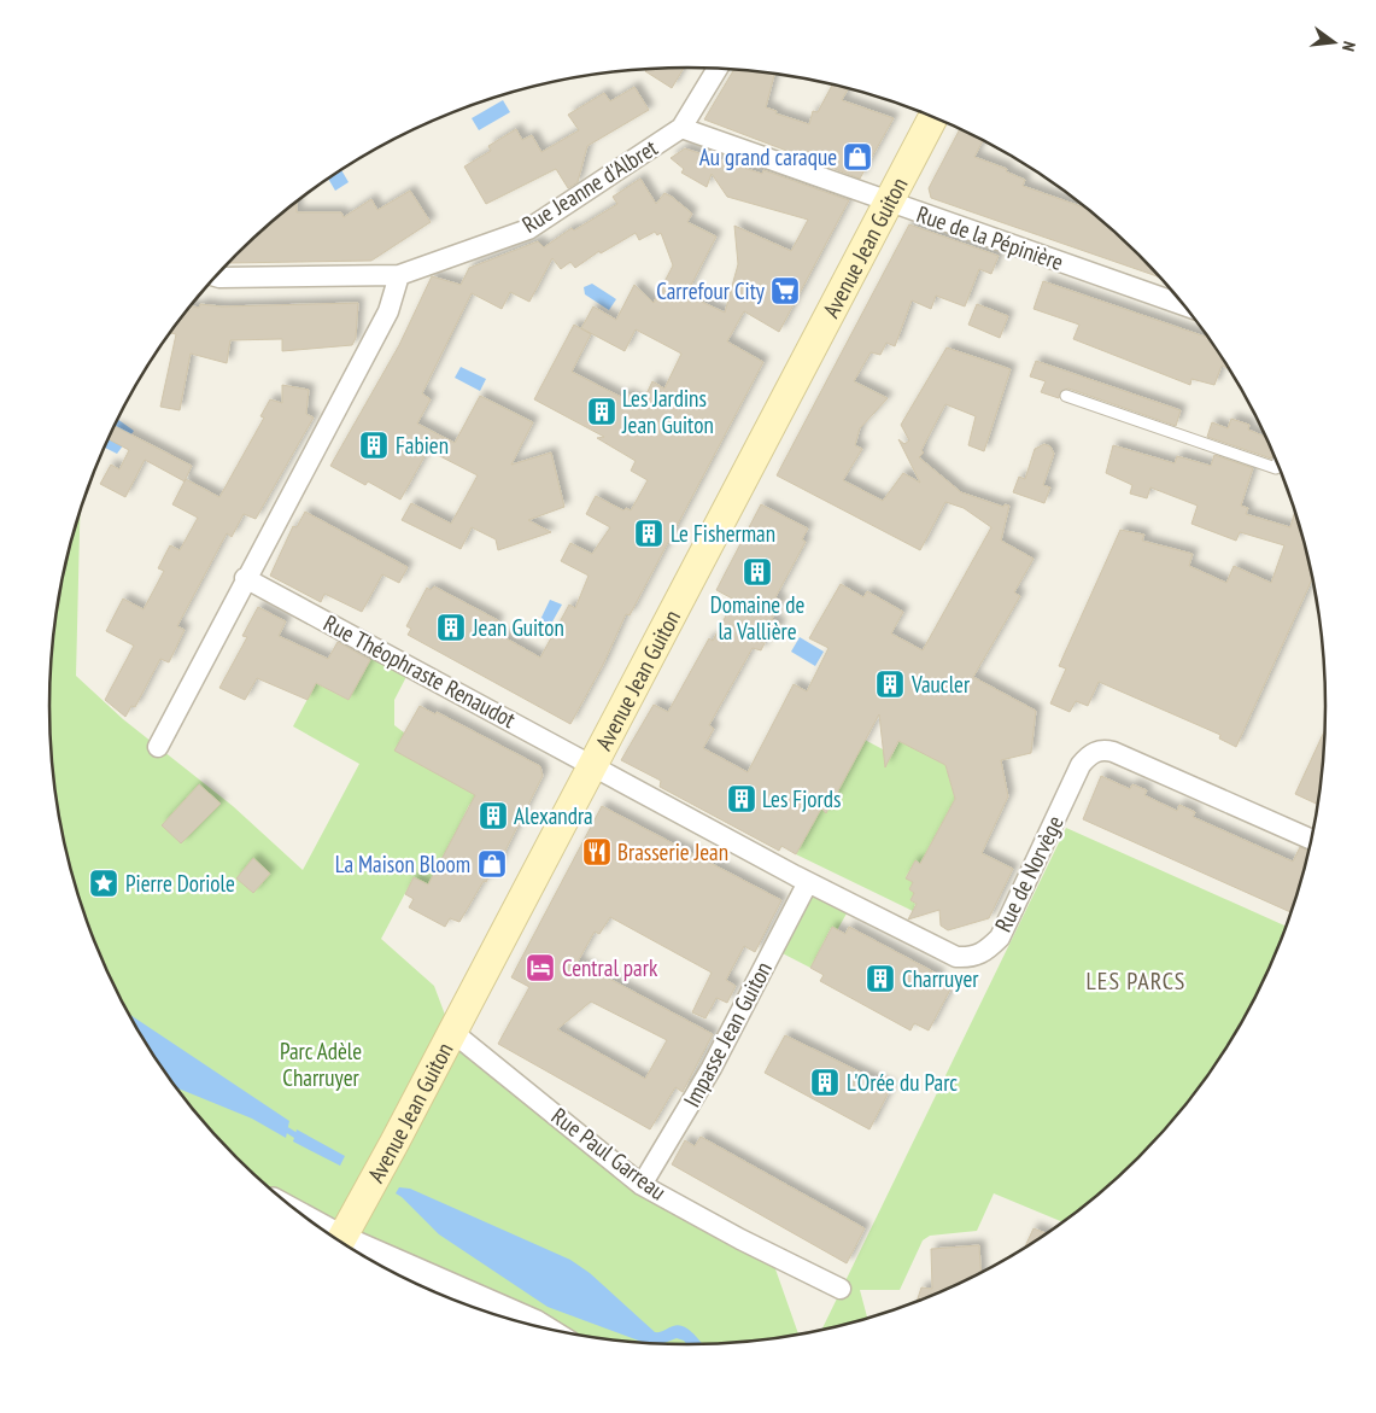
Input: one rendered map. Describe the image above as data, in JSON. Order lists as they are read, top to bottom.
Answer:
{
  "streets": {
    "main road": ["Avenue Jean Guiton"],
    "street": [
      "Rue Jeanne d'Albret",
      "Rue de la Pépinière",
      "Rue Théophraste Renaudot",
      "Rue de Norvège",
      "Impasse Jean Guiton",
      "Rue Paul Garreau"
    ]
  },
  "crossings": [
    ["Rue Jeanne d'Albret", "Rue de la Pépinière"],
    ["Rue de la Pépinière", "Avenue Jean Guiton"],
    ["Avenue Jean Guiton", "Rue Théophraste Renaudot"],
    ["Avenue Jean Guiton", "Rue de Norvège"],
    ["Avenue Jean Guiton", "Rue Paul Garreau"],
    ["Rue Théophraste Renaudot", "Rue de Norvège"],
    ["Rue de Norvège", "Impasse Jean Guiton"],
    ["Impasse Jean Guiton", "Rue Paul Garreau"]
  ],
  "districts": ["LES PARCS"],
  "parks": ["Parc Adèle Charruyer"],
  "places": {
    "shop": ["Au grand caraque", "La Maison Bloom"],
    "supermarket": ["Carrefour City"],
    "building": [
      "Les Jardins Jean Guiton",
      "Fabien",
      "Le Fisherman",
      "Domaine de la Vallière",
      "Jean Guiton",
      "Vaucler",
      "Les Fjords",
      "Alexandra",
      "Charruyer",
      "L'Orée du Parc"
    ],
    "restaurant": ["Brasserie Jean"],
    "place": ["Pierre Doriole"],
    "hotel": ["Central park"]
  },
  "north": "right"
}
